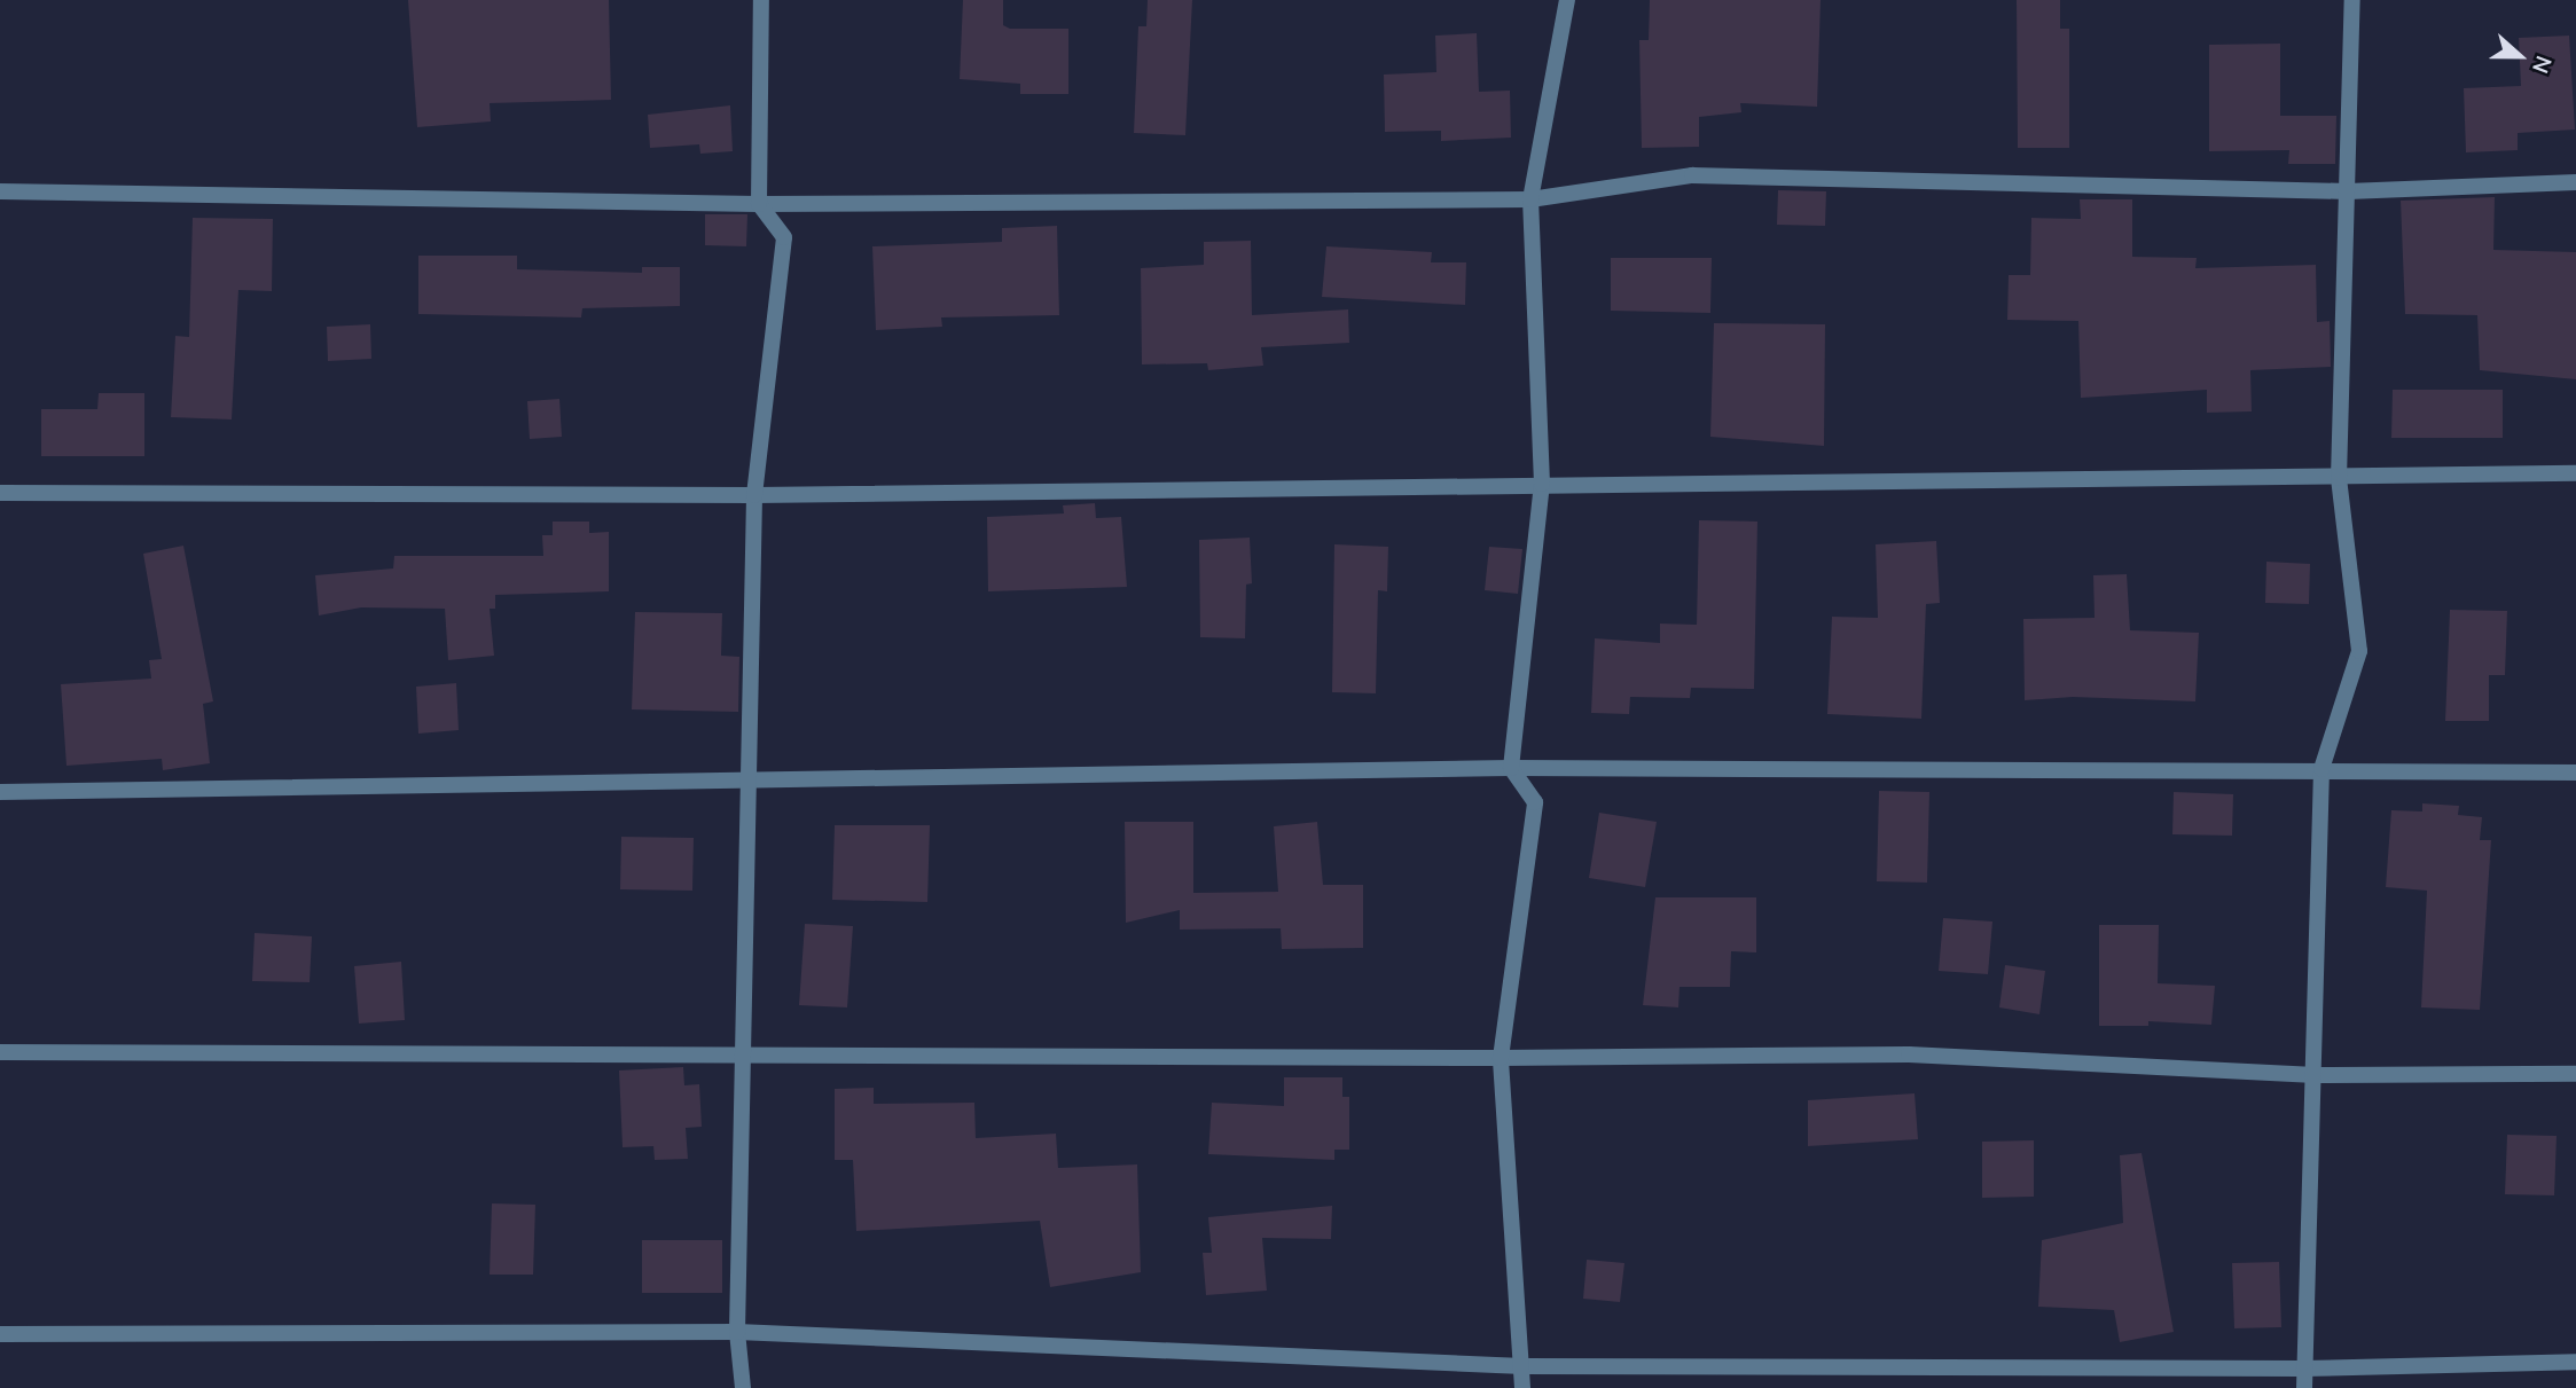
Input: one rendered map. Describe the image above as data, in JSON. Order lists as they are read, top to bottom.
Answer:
{
  "north": "right"
}
